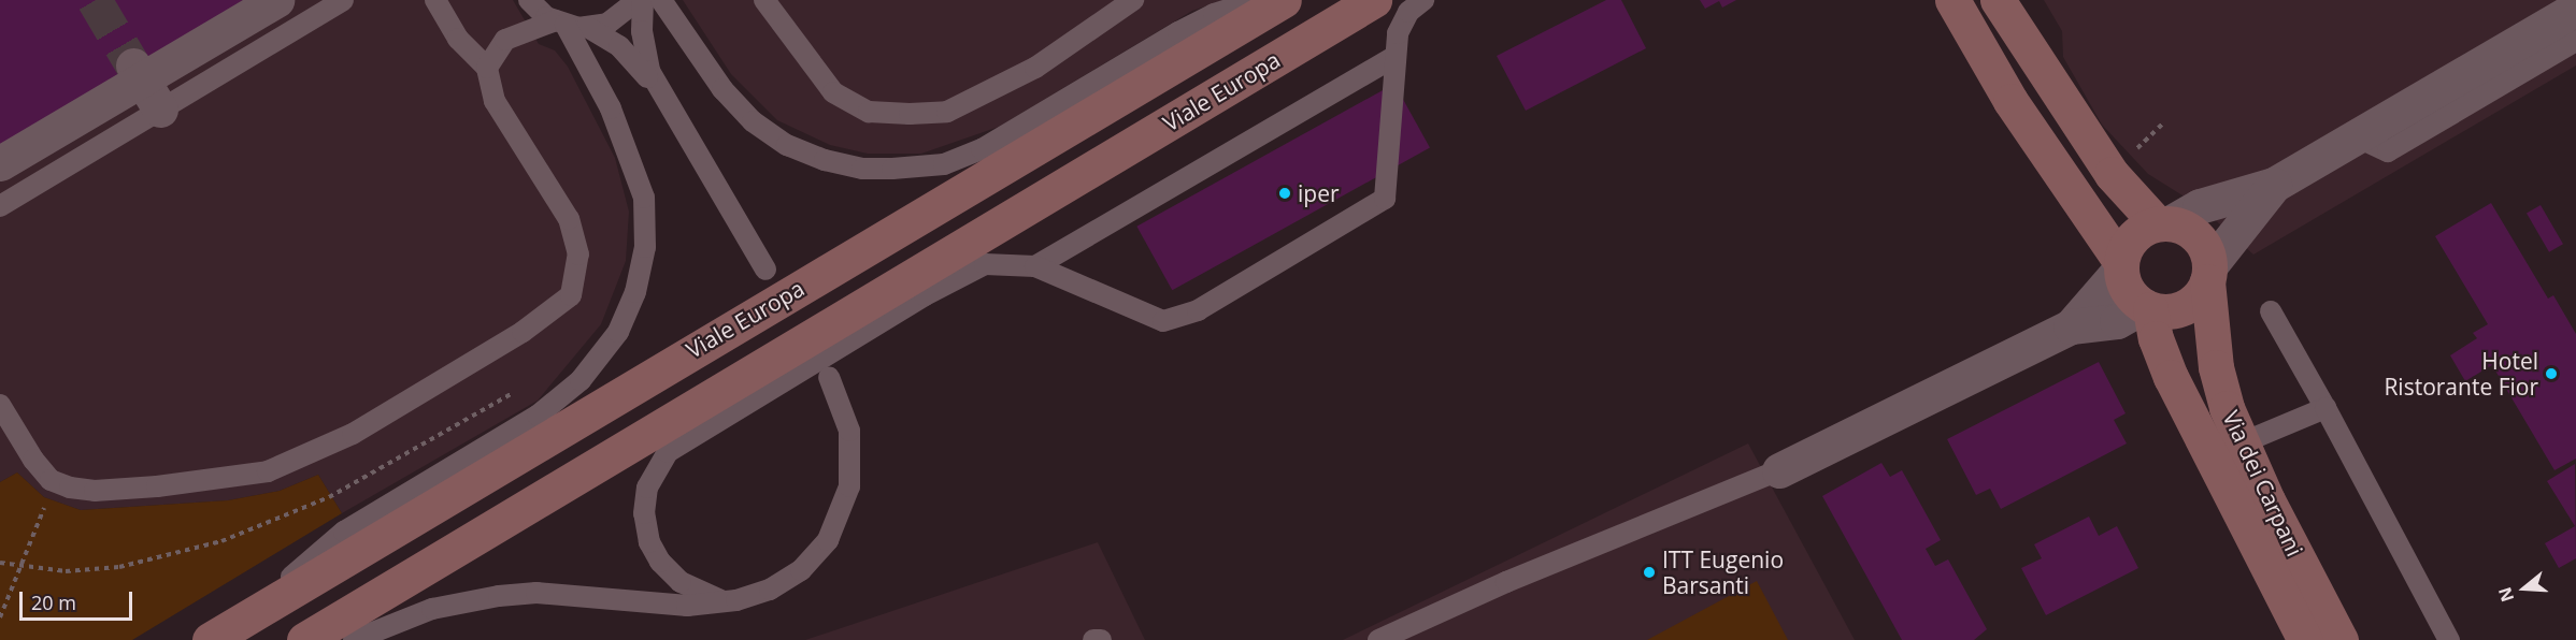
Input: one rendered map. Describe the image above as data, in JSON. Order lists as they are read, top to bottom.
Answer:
{
  "streets": {
    "street": ["Viale Europa", "Via dei Carpani"]
  },
  "places": ["iper", "Hotel Ristorante Fior", "ITT Eugenio Barsanti"],
  "scale_bar": "20 m",
  "north": "left"
}
